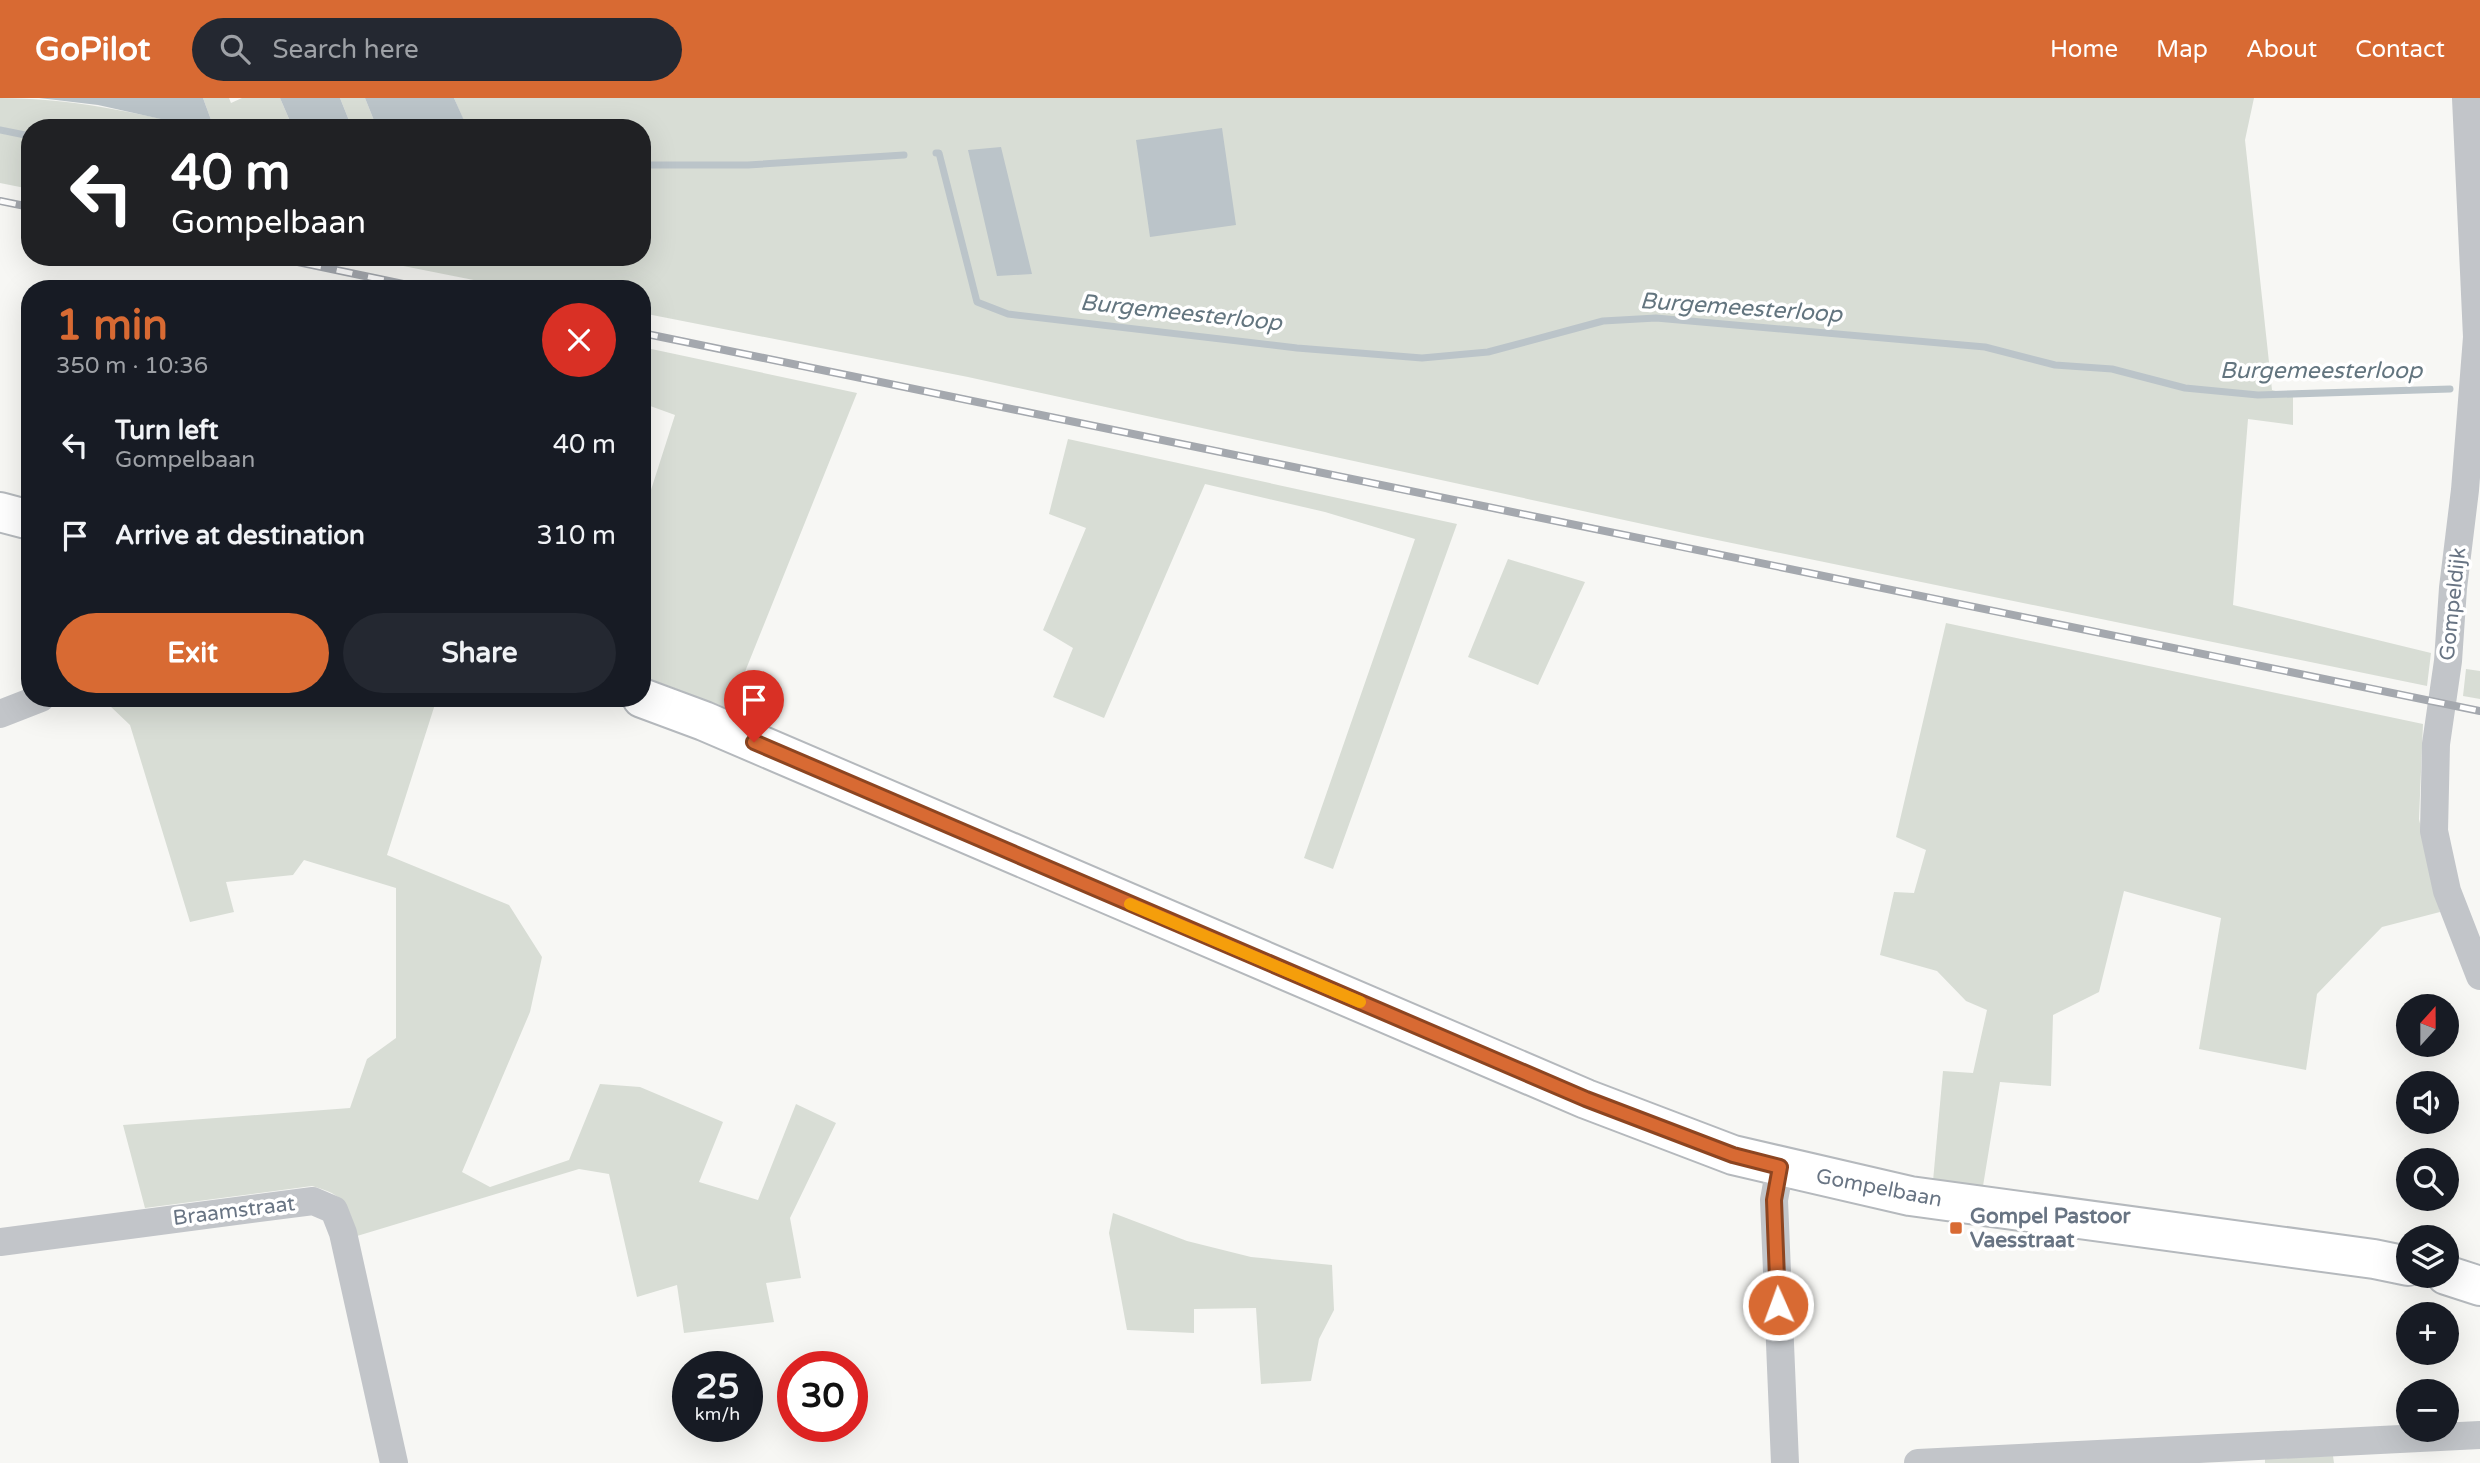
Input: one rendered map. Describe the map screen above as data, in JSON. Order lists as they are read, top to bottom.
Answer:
{
  "streets": {
    "street": ["Gompeldijk", "Gompelbaan", "Braamstraat"]
  },
  "water": ["Burgemeesterloop"],
  "places": {
    "transit": ["Gompel Pastoor Vaesstraat"]
  },
  "north": "top",
  "page": {
    "header": "GoPilot",
    "search": "Search here",
    "nav": [
      "Home",
      "Map",
      "About",
      "Contact"
    ],
    "turn": ["40 m", "Gompelbaan"],
    "heading": ["1 min", "350 m · 10:36"],
    "list": [
      {
        "name": "Turn left",
        "note": "Gompelbaan",
        "value": "40 m"
      },
      {
        "name": "Arrive at destination",
        "value": "310 m"
      }
    ],
    "buttons": ["Exit", "Share"],
    "map_buttons": ["+", "−"],
    "speed": "25 km/h",
    "limit": "30"
  }
}
